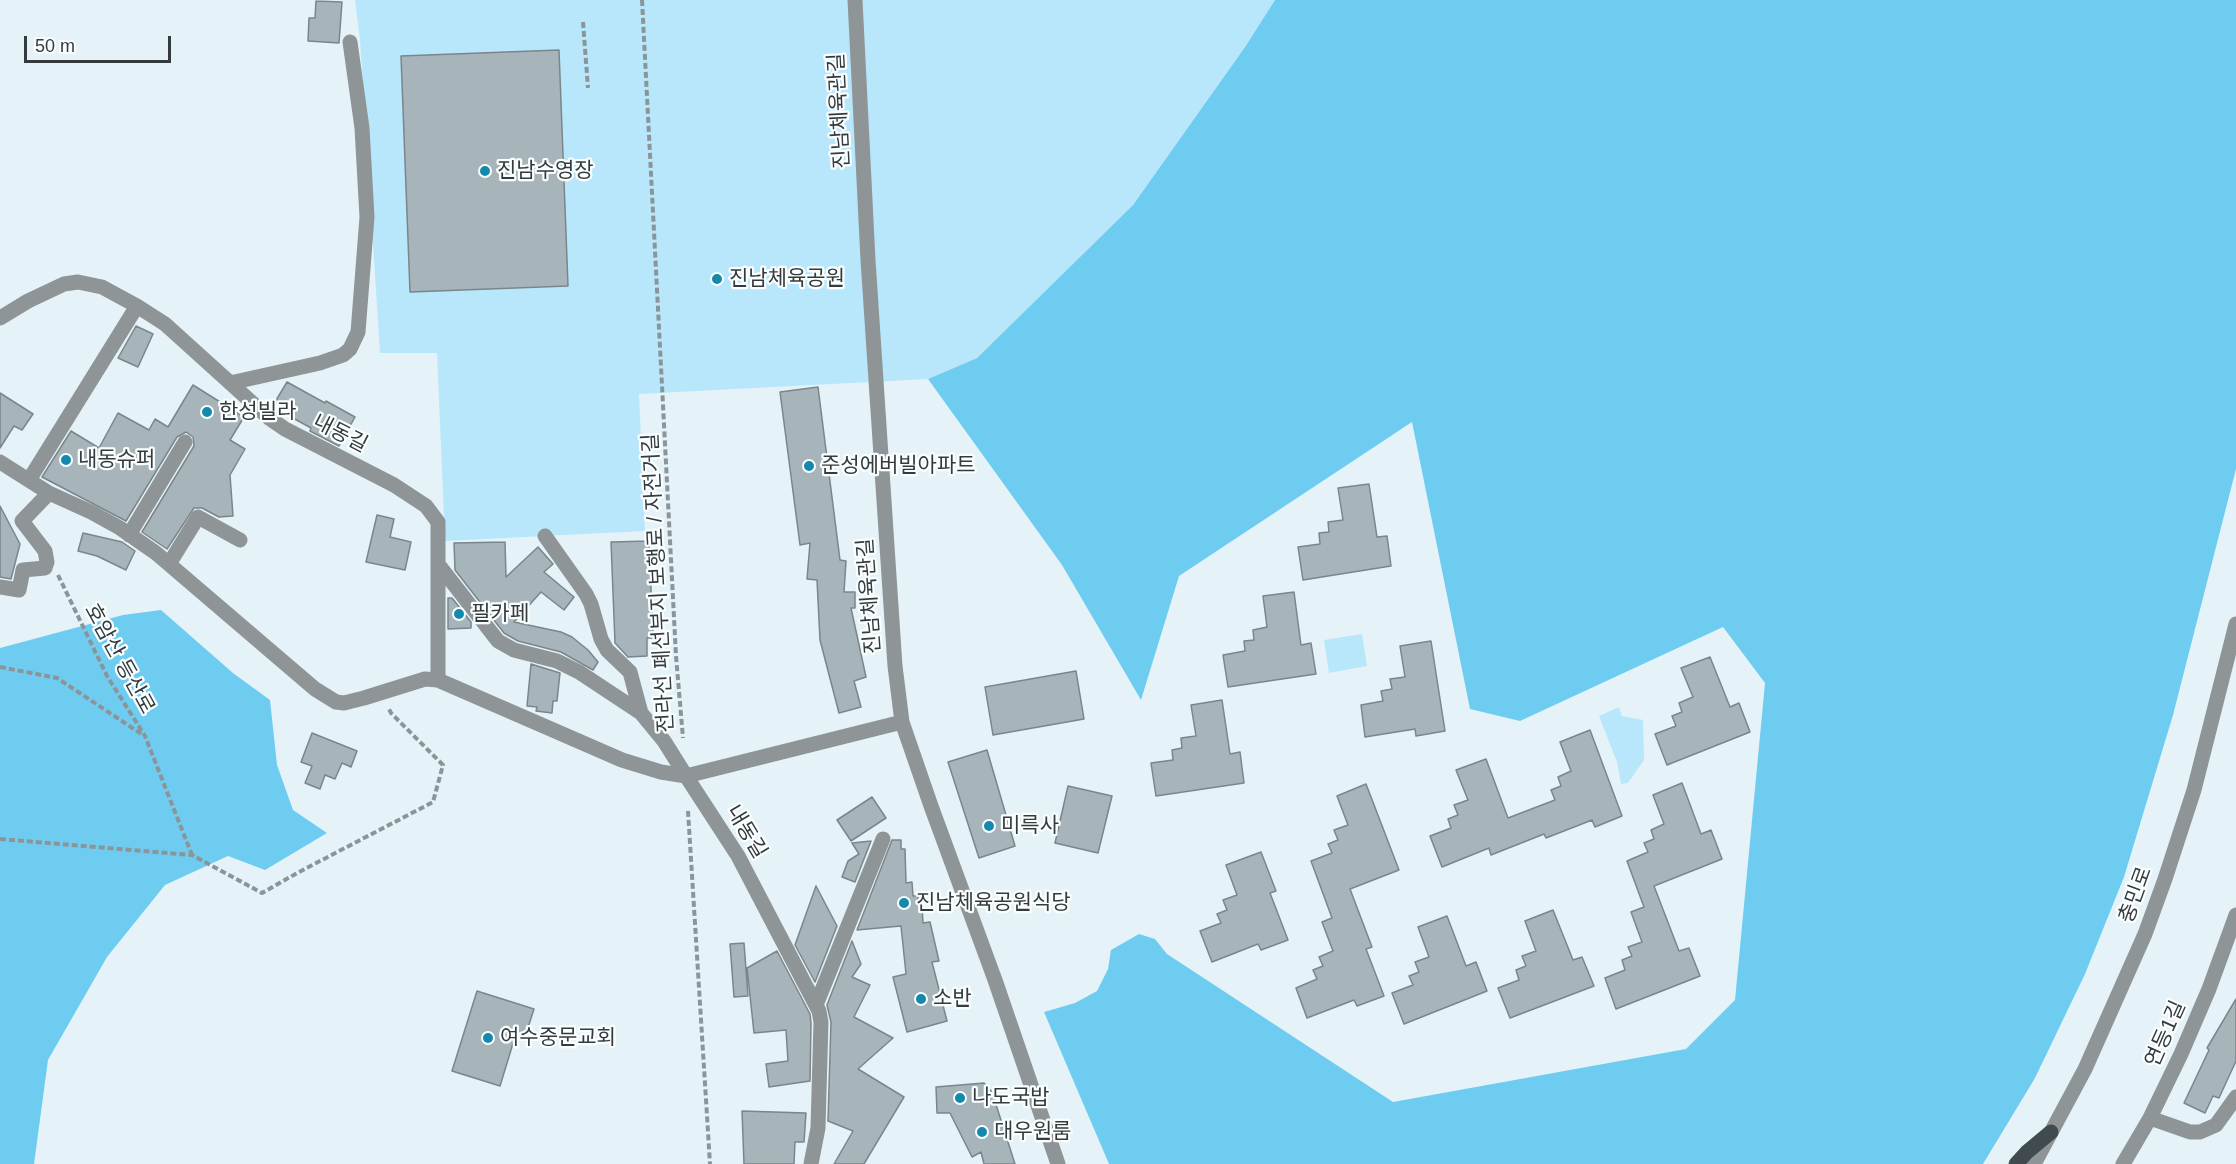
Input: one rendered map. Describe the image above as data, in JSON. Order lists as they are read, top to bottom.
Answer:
{
  "streets": {
    "street": [
      "진남체육관길",
      "내동길",
      "충민로",
      "연등1길"
    ],
    "path": ["전라선 폐선부지 보행로 / 자전거길", "호암산 등산로"]
  },
  "places": [
    "진남수영장",
    "진남체육공원",
    "한성빌라",
    "내동슈퍼",
    "준성에버빌아파트",
    "필카페",
    "미륵사",
    "진남체육공원식당",
    "소반",
    "여수중문교회",
    "나도국밥",
    "대우원룸"
  ],
  "scale_bar": "50 m"
}
